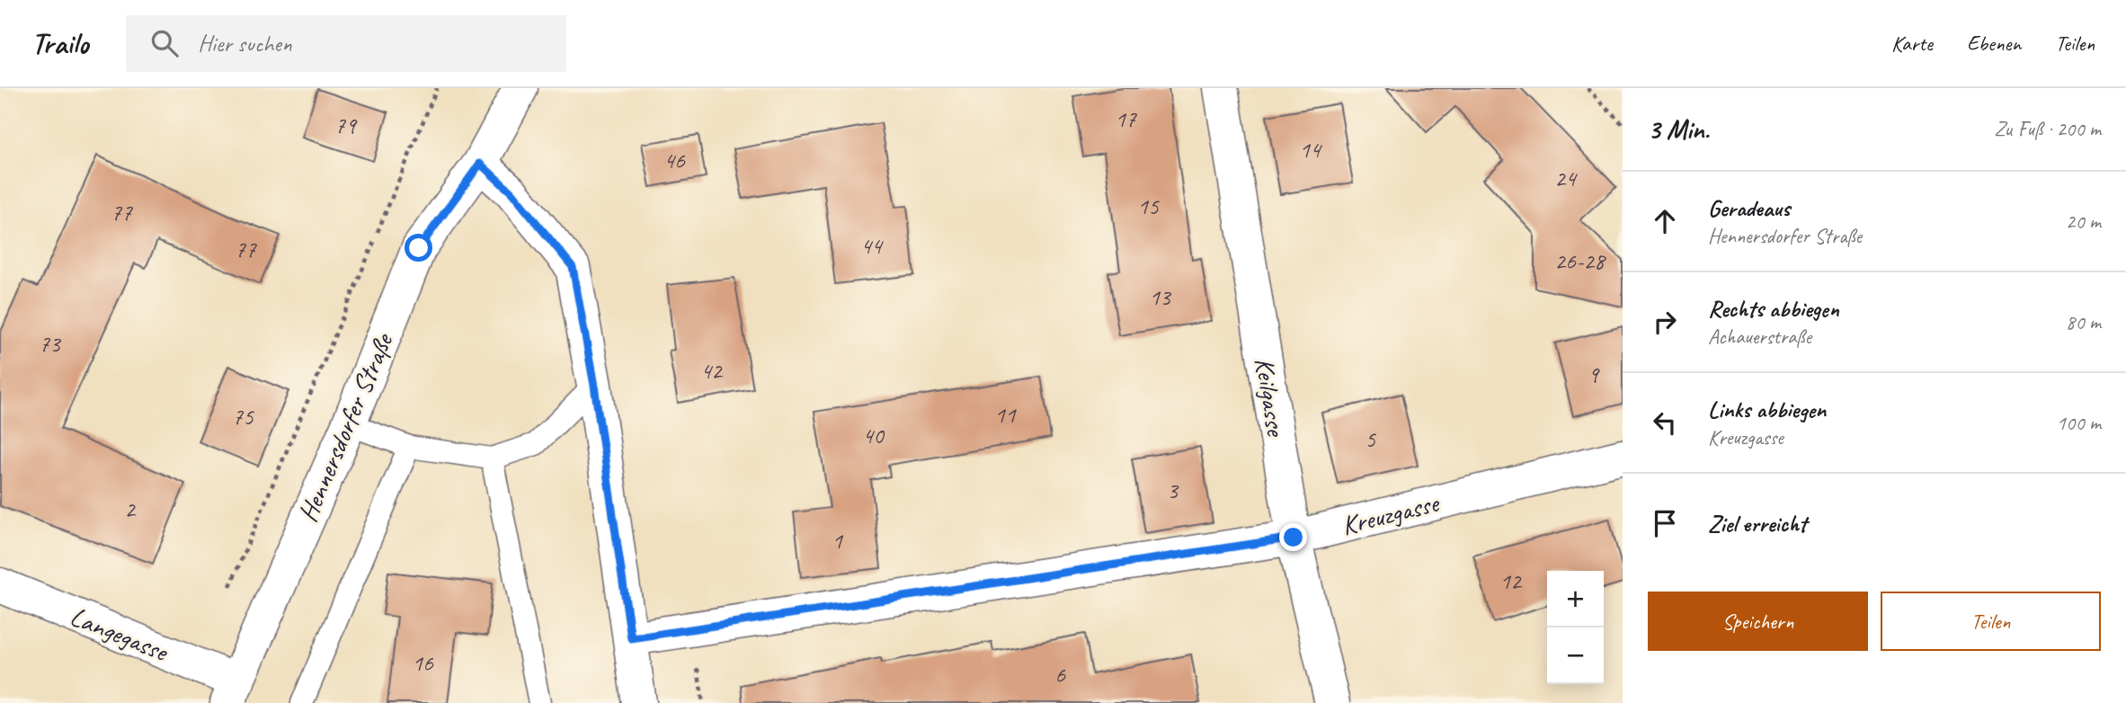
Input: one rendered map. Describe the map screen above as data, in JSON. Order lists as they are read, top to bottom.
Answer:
{
  "streets": {
    "street": [
      "Keilgasse",
      "Hennersdorfer Straße",
      "Kreuzgasse",
      "Langegasse"
    ]
  },
  "crossings": [
    ["Keilgasse", "Kreuzgasse"],
    ["Hennersdorfer Straße", "Langegasse"]
  ],
  "house_numbers": [
    "17",
    "79",
    "14",
    "46",
    "24",
    "15",
    "77",
    "44",
    "77",
    "26-28",
    "13",
    "73",
    "42",
    "9",
    "11",
    "75",
    "40",
    "5",
    "3",
    "2",
    "1",
    "12",
    "16",
    "6"
  ],
  "page": {
    "header": "Trailo",
    "search": "Hier suchen",
    "nav": ["Karte", "Ebenen", "Teilen"],
    "heading": ["3 Min.", "Zu Fuß · 200 m"],
    "list": [
      ["Geradeaus", "Hennersdorfer Straße", "20 m"],
      ["Rechts abbiegen", "Achauerstraße", "80 m"],
      ["Links abbiegen", "Kreuzgasse", "100 m"],
      "Ziel erreicht"
    ],
    "map_buttons": ["+", "−"],
    "buttons": ["Speichern", "Teilen"]
  }
}
